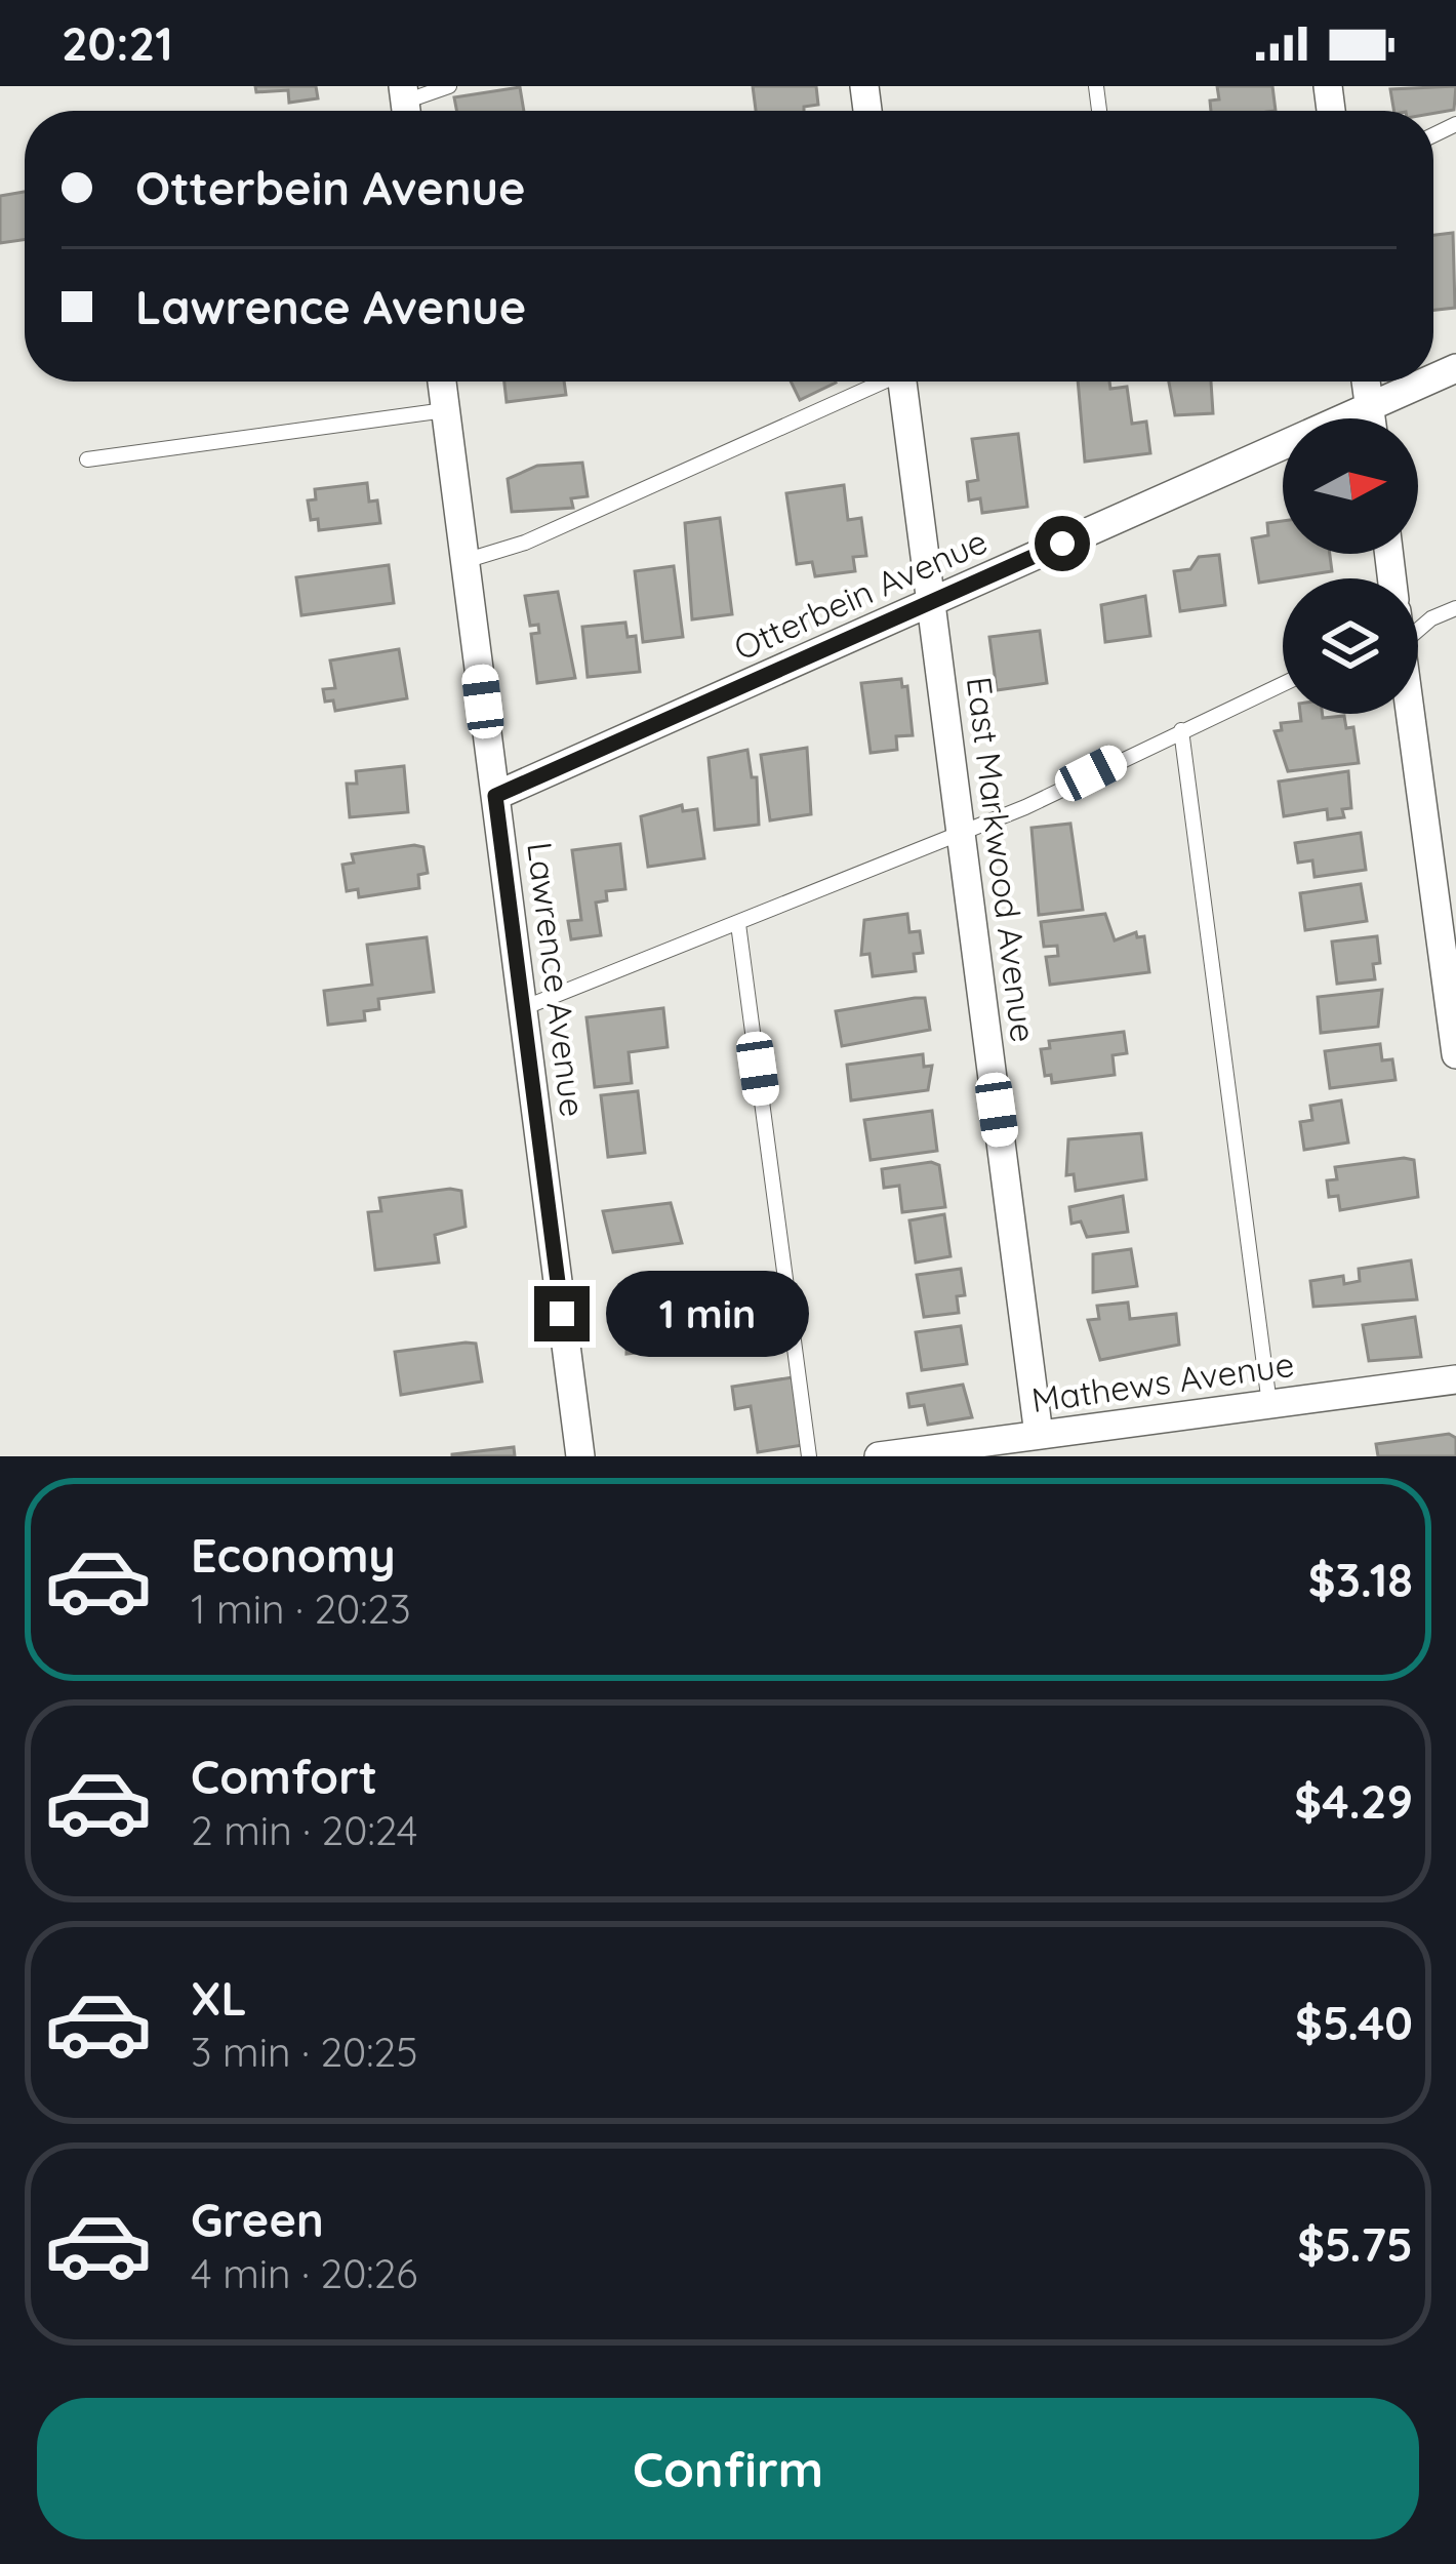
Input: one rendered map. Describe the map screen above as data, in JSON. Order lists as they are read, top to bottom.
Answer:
{
  "streets": {
    "street": [
      "Otterbein Avenue",
      "East Markwood Avenue",
      "Lawrence Avenue",
      "Mathews Avenue"
    ]
  },
  "crossings": [
    ["Otterbein Avenue", "East Markwood Avenue"],
    ["Otterbein Avenue", "Lawrence Avenue"],
    ["East Markwood Avenue", "Mathews Avenue"]
  ],
  "north": "right",
  "page": {
    "status": "20:21",
    "banner": ["Otterbein Avenue", "Lawrence Avenue"],
    "bubble": "1 min",
    "list": [
      {
        "name": "Economy",
        "note": "1 min · 20:23",
        "value": "$3.18"
      },
      {
        "name": "Comfort",
        "note": "2 min · 20:24",
        "value": "$4.29"
      },
      {
        "name": "XL",
        "note": "3 min · 20:25",
        "value": "$5.40"
      },
      {
        "name": "Green",
        "note": "4 min · 20:26",
        "value": "$5.75"
      }
    ],
    "buttons": "Confirm"
  }
}
